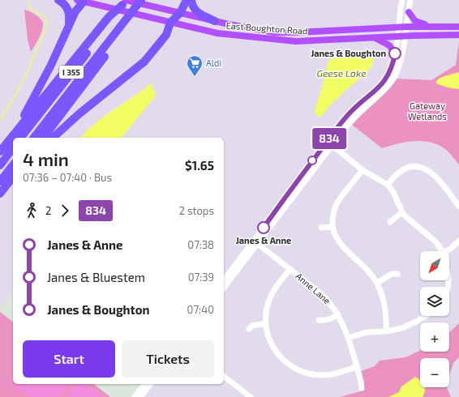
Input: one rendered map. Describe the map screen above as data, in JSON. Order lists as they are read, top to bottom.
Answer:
{
  "streets": {
    "highway": ["I 355"],
    "main road": ["East Boughton Road"],
    "street": ["Anne Lane"]
  },
  "crossings": [
    ["East Boughton Road", "I 355"]
  ],
  "water": ["Geese Lake"],
  "parks": ["Gateway Wetlands"],
  "places": {
    "other": ["Janes & Boughton", "Janes & Anne"],
    "supermarket": ["Aldi"]
  },
  "lines": ["bus line 834"],
  "north": "bottom left",
  "page": {
    "on_map": "834",
    "heading": ["4 min", "07:36 – 07:40 · Bus", "$1.65"],
    "legs": ["2", "834", "2 stops"],
    "list": [
      {
        "name": "Janes & Anne",
        "value": "07:38"
      },
      {
        "name": "Janes & Bluestem",
        "value": "07:39"
      },
      {
        "name": "Janes & Boughton",
        "value": "07:40"
      }
    ],
    "map_buttons": ["+", "−"],
    "buttons": ["Start", "Tickets"]
  }
}
